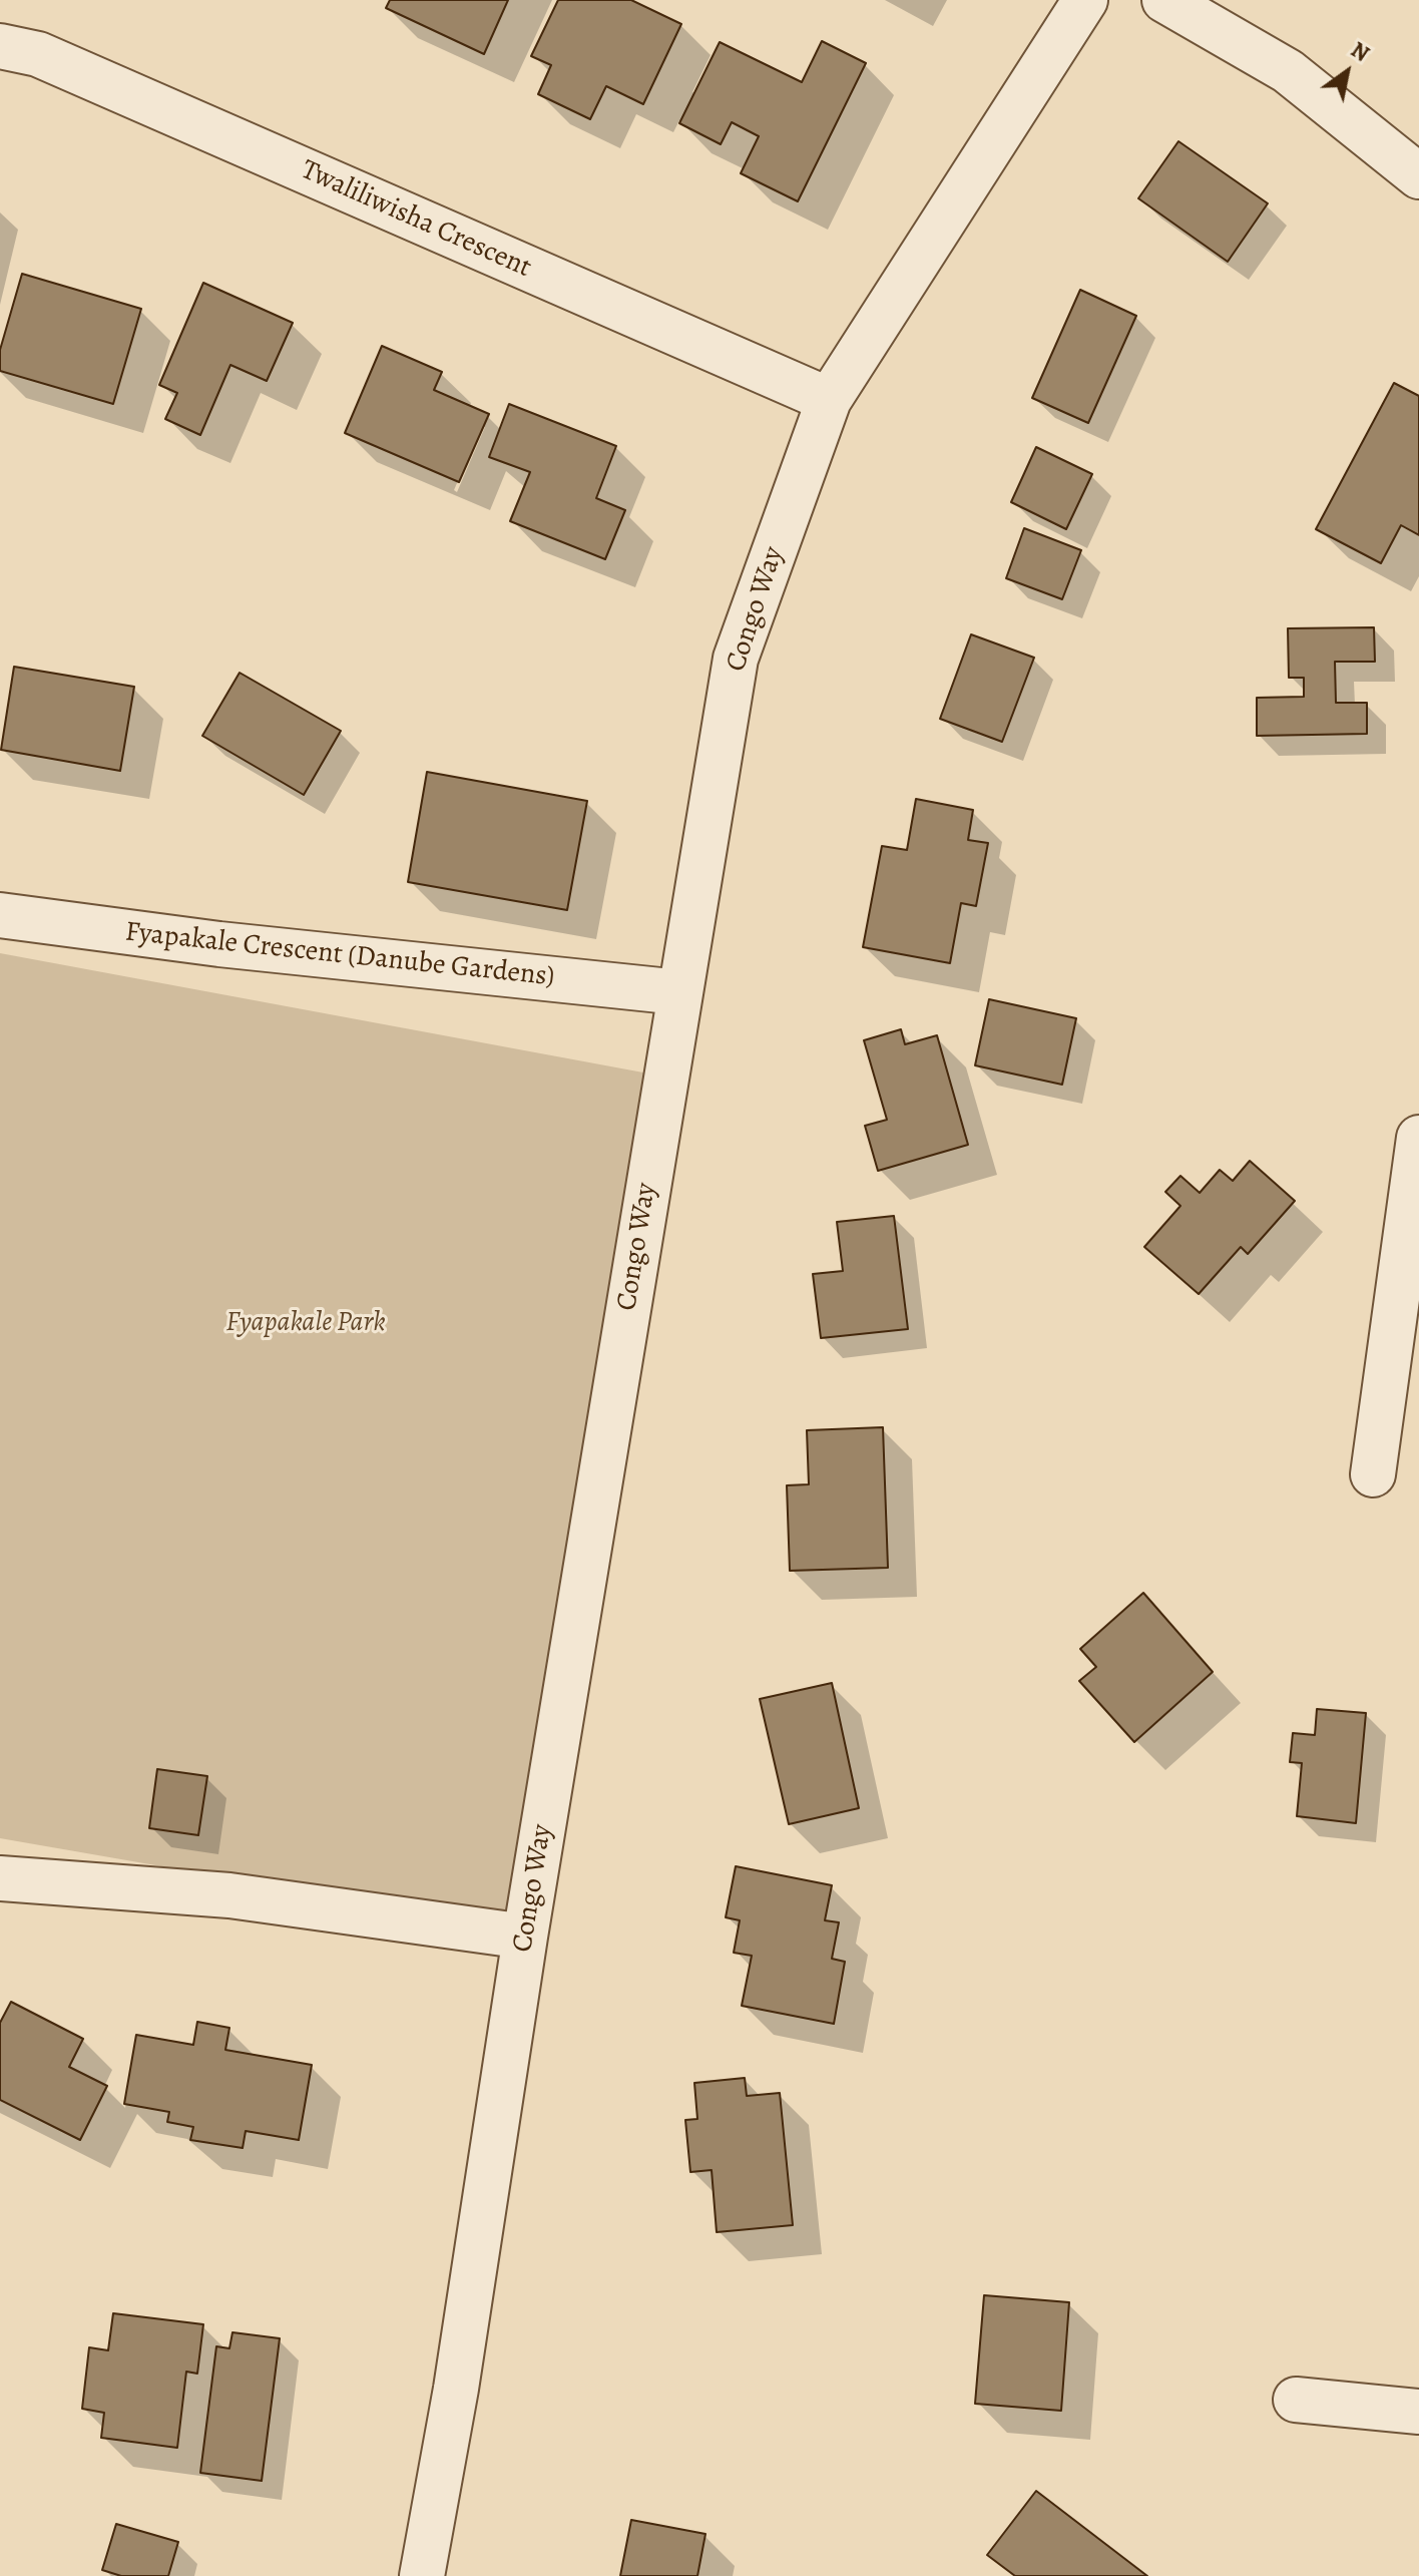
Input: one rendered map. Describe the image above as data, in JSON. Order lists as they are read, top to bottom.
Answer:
{
  "streets": {
    "street": ["Twaliliwisha Crescent", "Congo Way", "Fyapakale Crescent (Danube Gardens)"]
  },
  "crossings": [
    ["Twaliliwisha Crescent", "Congo Way"],
    ["Congo Way", "Fyapakale Crescent (Danube Gardens)"]
  ],
  "parks": ["Fyapakale Park"],
  "north": "top right"
}
